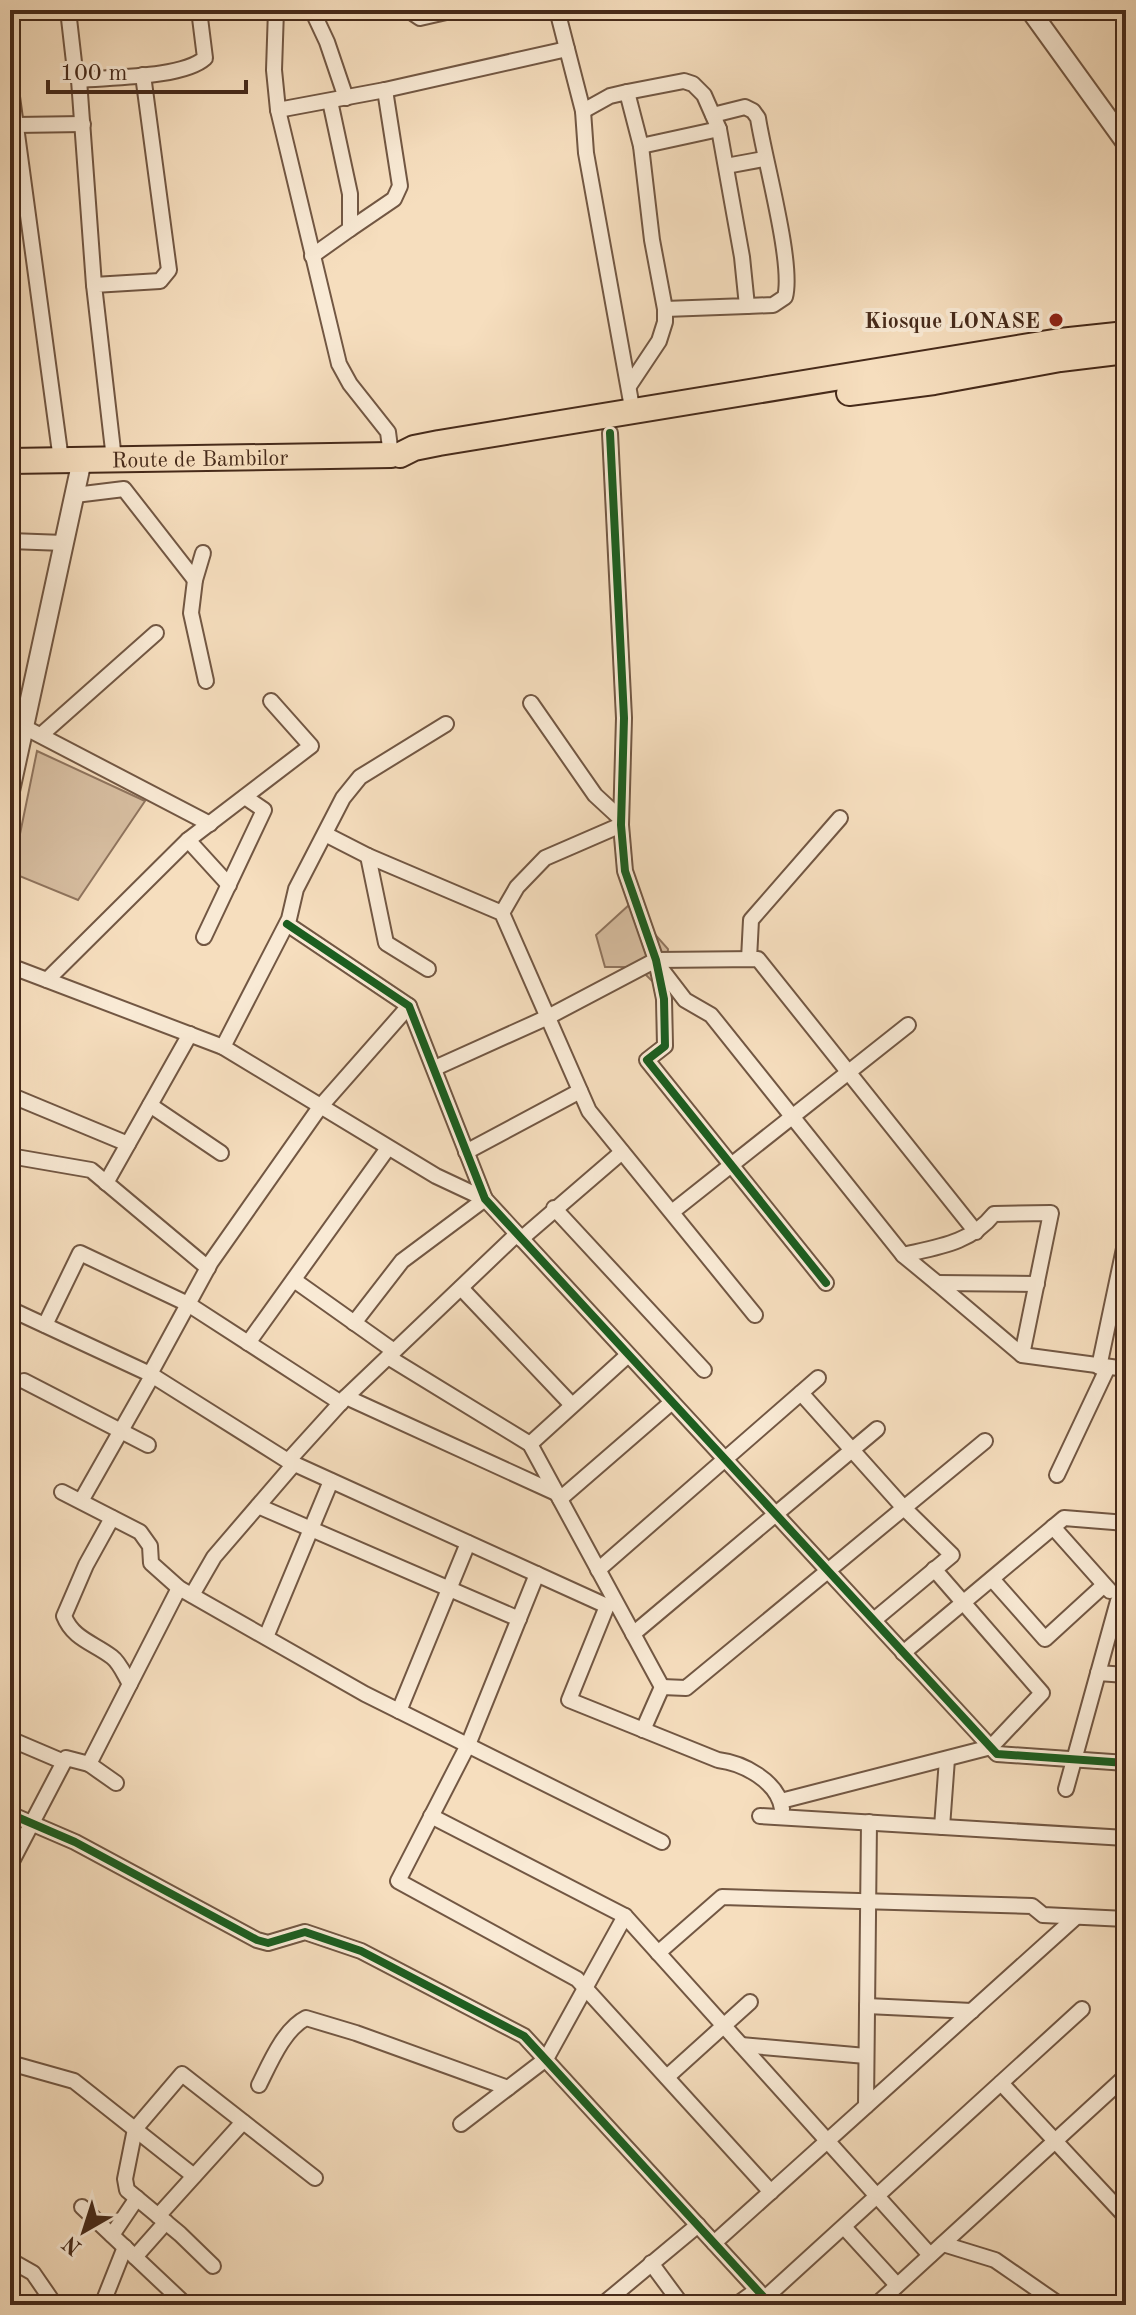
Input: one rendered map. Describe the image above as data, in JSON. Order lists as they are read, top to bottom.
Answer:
{
  "streets": {
    "main road": ["Route de Bambilor"]
  },
  "places": ["Kiosque LONASE"],
  "scale_bar": "100 m",
  "north": "bottom left"
}
